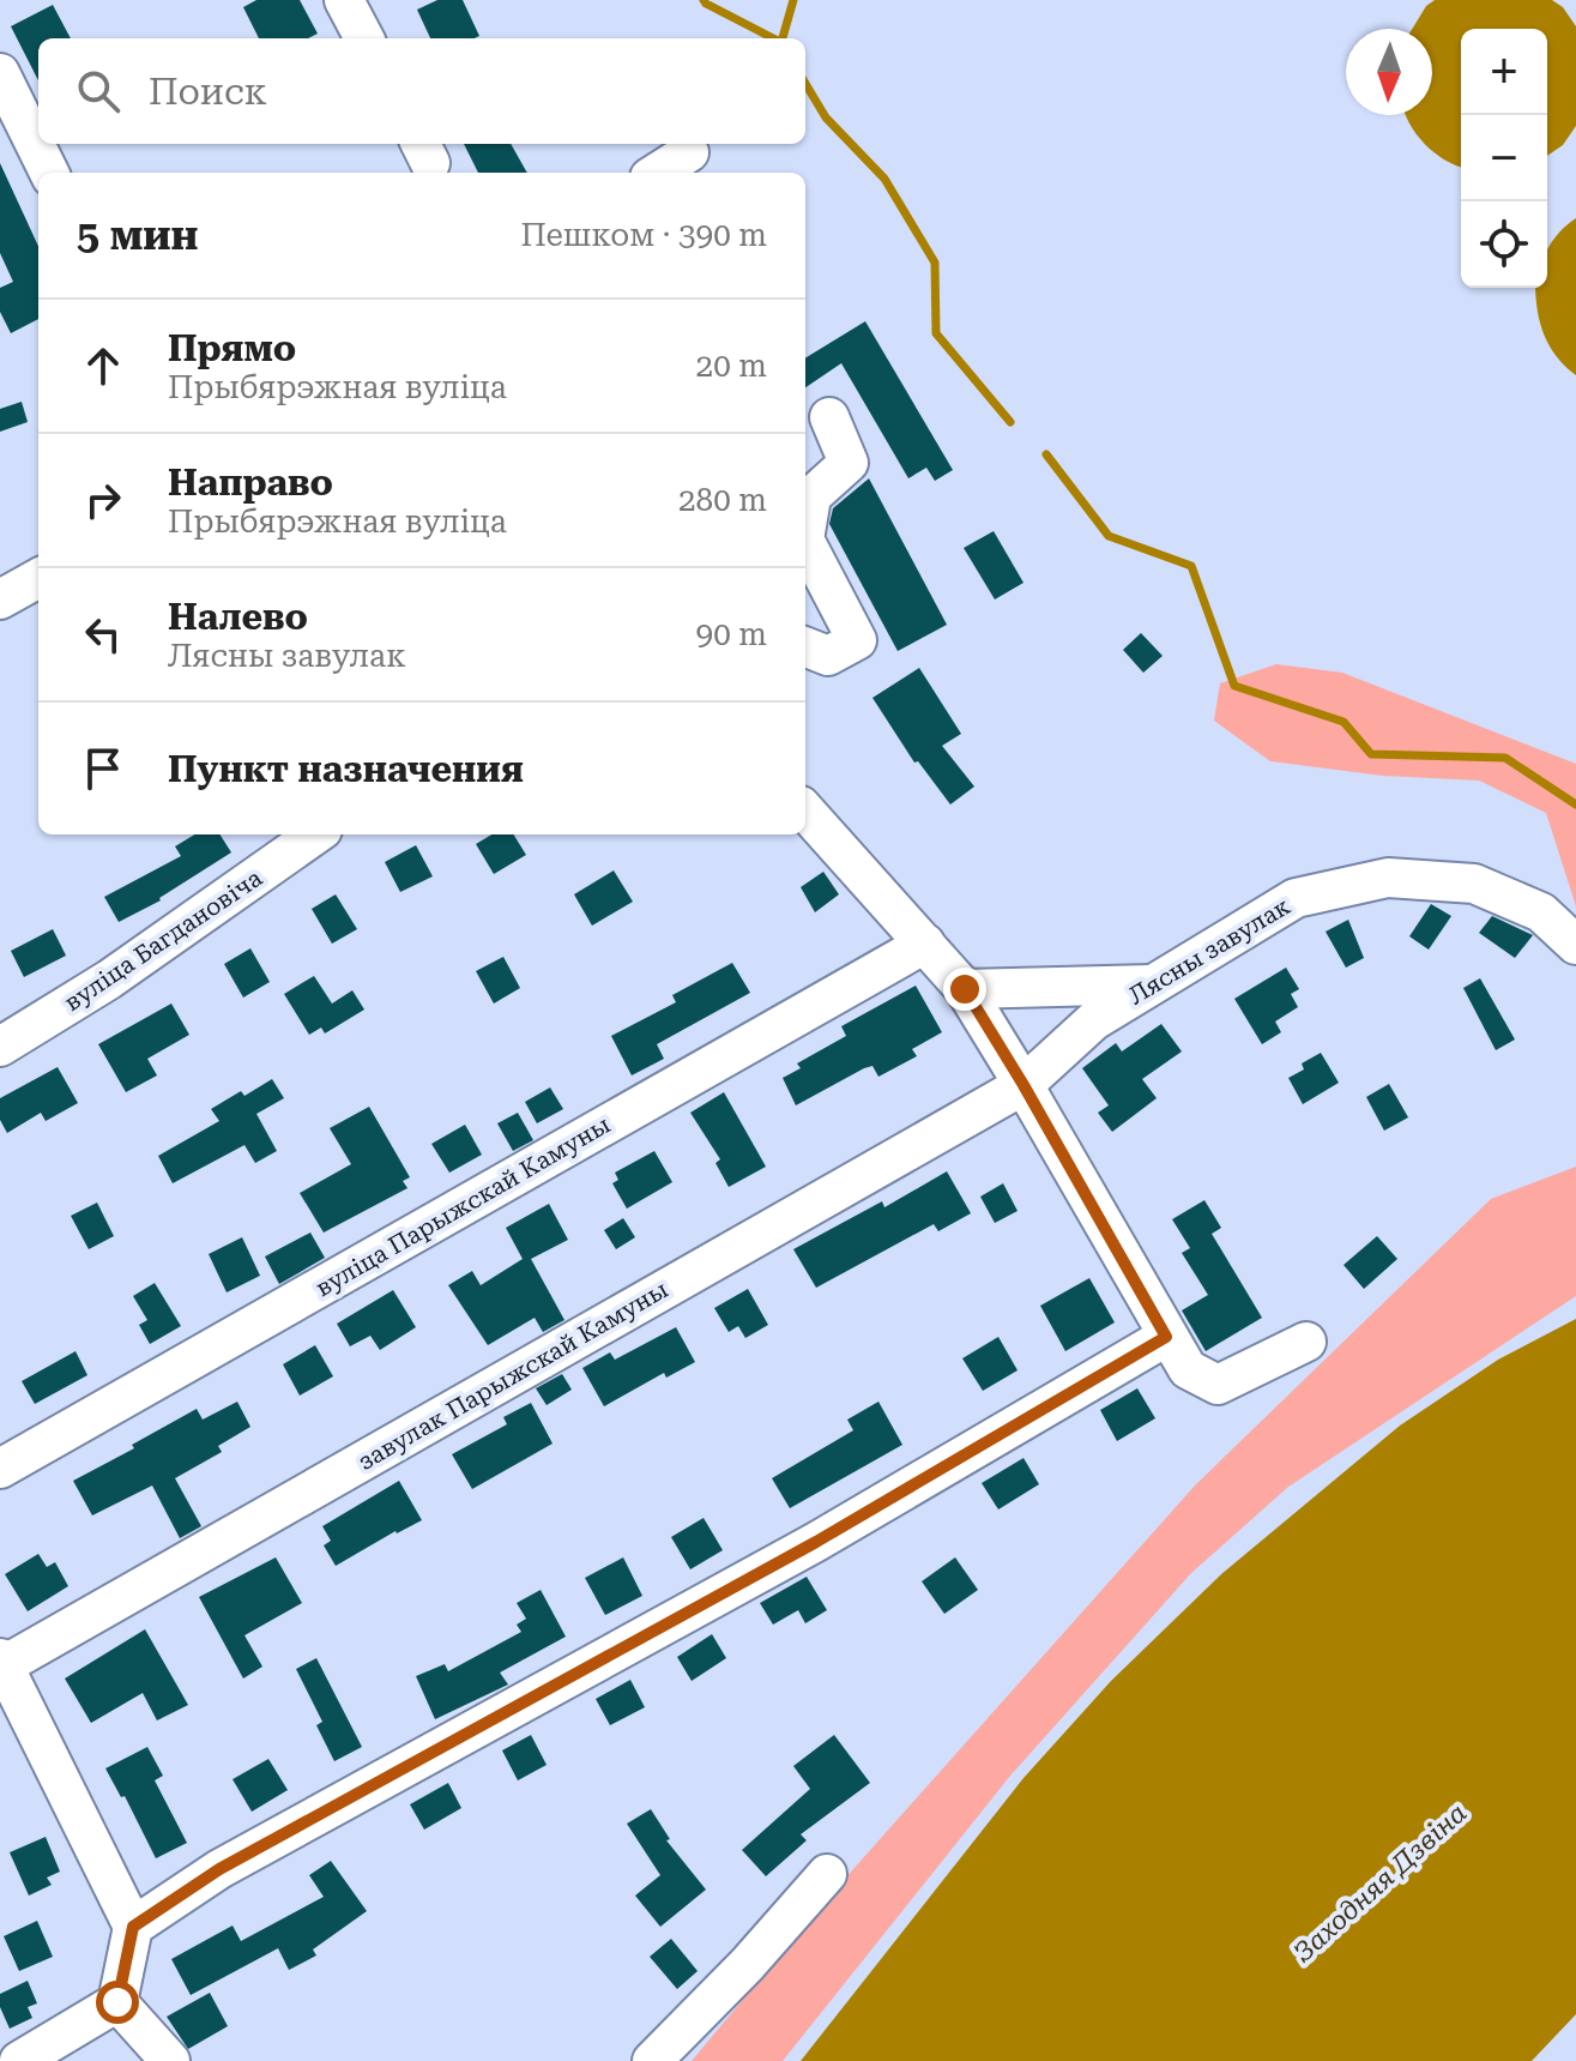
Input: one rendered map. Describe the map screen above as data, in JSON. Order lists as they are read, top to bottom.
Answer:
{
  "streets": {
    "street": [
      "вуліца Багдановіча",
      "Лясны завулак",
      "вуліца Парыжскай Камуны",
      "завулак Парыжскай Камуны"
    ]
  },
  "crossings": [
    ["Лясны завулак", "завулак Парыжскай Камуны"]
  ],
  "water": ["Заходняя Дзвіна"],
  "north": "bottom",
  "page": {
    "map_buttons": ["+", "−"],
    "search": "Поиск",
    "heading": ["5 мин", "Пешком · 390 m"],
    "list": [
      ["Прямо", "Прыбярэжная вуліца", "20 m"],
      ["Направо", "Прыбярэжная вуліца", "280 m"],
      ["Налево", "Лясны завулак", "90 m"],
      "Пункт назначения"
    ]
  }
}
